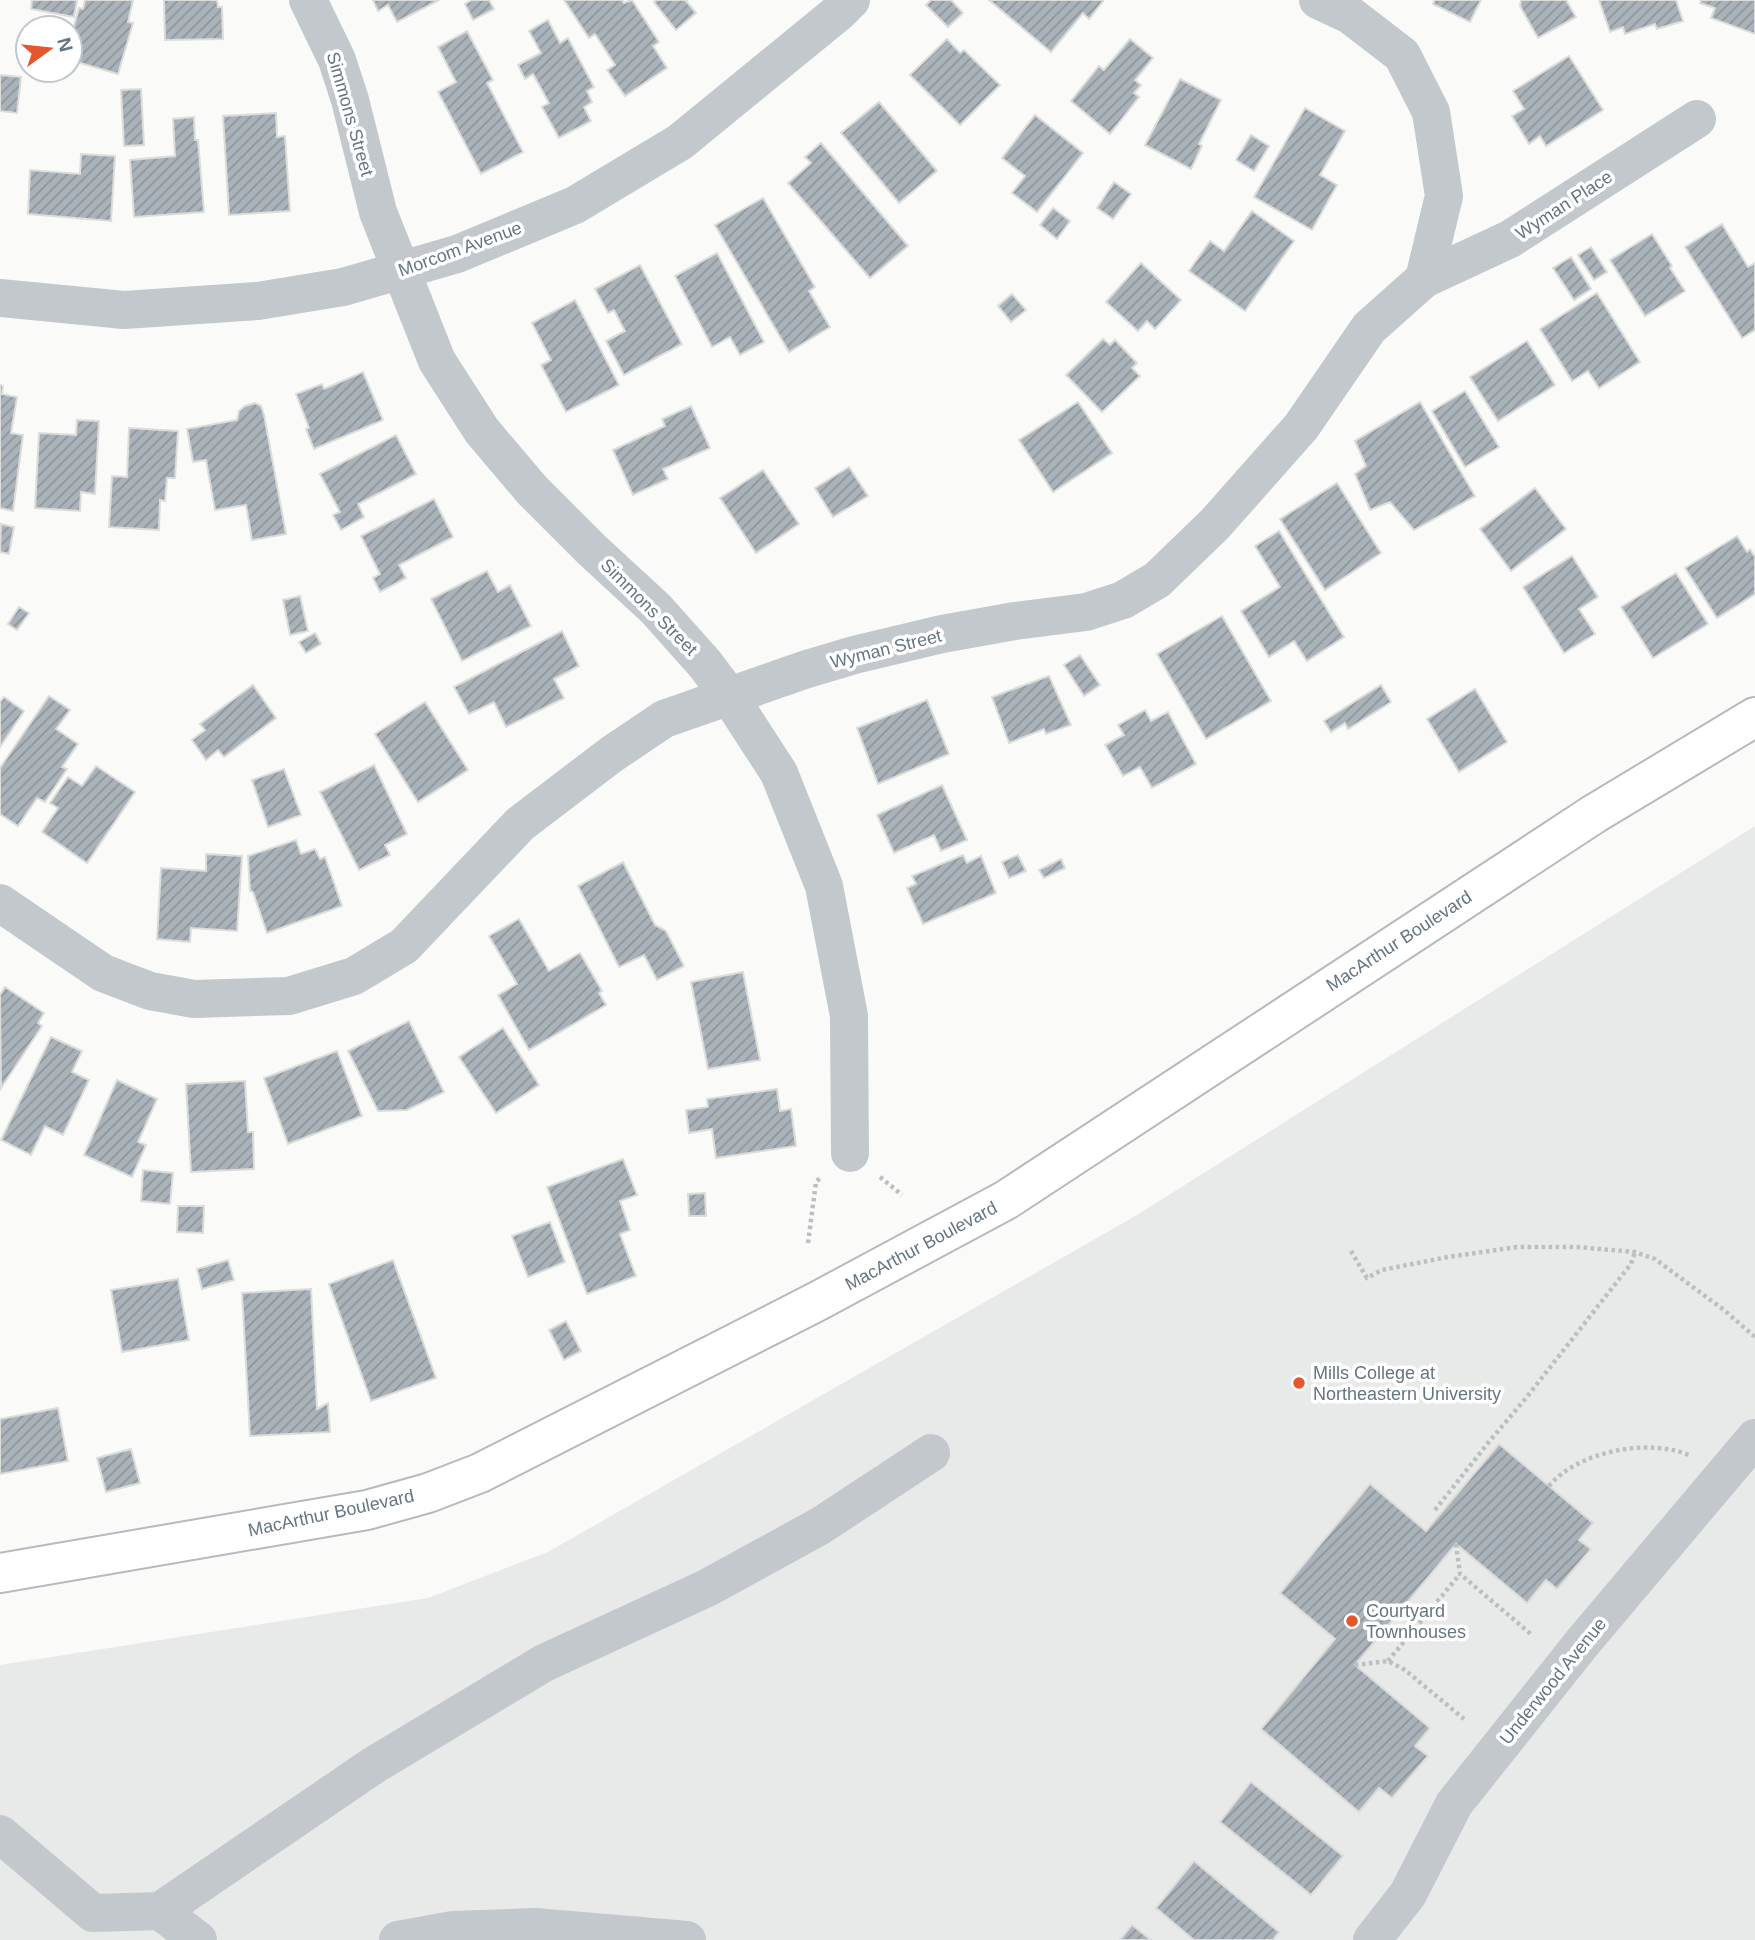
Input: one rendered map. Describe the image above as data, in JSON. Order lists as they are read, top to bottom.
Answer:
{
  "streets": {
    "main road": ["MacArthur Boulevard"],
    "street": [
      "Simmons Street",
      "Wyman Place",
      "Morcom Avenue",
      "Wyman Street",
      "Underwood Avenue"
    ]
  },
  "crossings": [
    ["Simmons Street", "Morcom Avenue"],
    ["Simmons Street", "Wyman Street"],
    ["Wyman Place", "Wyman Street"]
  ],
  "places": ["Mills College at Northeastern University", "Courtyard Townhouses"],
  "north": "right"
}
